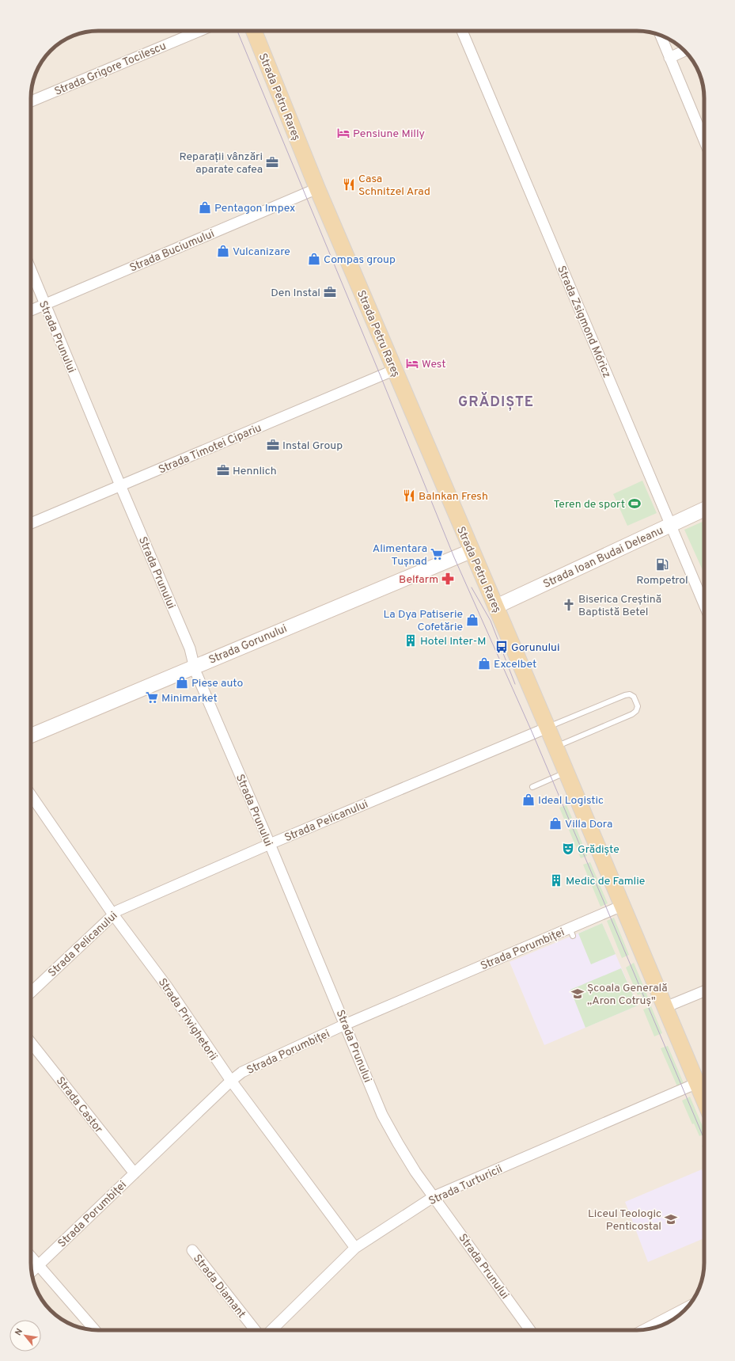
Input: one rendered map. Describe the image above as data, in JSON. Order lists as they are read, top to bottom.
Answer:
{
  "streets": {
    "main road": ["Strada Petru Rareș"],
    "street": [
      "Strada Grigore Tocilescu",
      "Strada Buciumului",
      "Strada Zsigmond Móricz",
      "Strada Prunului",
      "Strada Timotei Cipariu",
      "Strada Ioan Budai Deleanu",
      "Strada Gorunului",
      "Strada Pelicanului",
      "Strada Porumbiței",
      "Strada Privighetorii",
      "Strada Castor",
      "Strada Turturicii",
      "Strada Diamant"
    ]
  },
  "crossings": [
    ["Strada Petru Rareș", "Strada Buciumului"],
    ["Strada Petru Rareș", "Strada Timotei Cipariu"],
    ["Strada Petru Rareș", "Strada Ioan Budai Deleanu"],
    ["Strada Petru Rareș", "Strada Gorunului"],
    ["Strada Petru Rareș", "Strada Pelicanului"],
    ["Strada Petru Rareș", "Strada Porumbiței"],
    ["Strada Petru Rareș", "Strada Turturicii"],
    ["Strada Buciumului", "Strada Prunului"],
    ["Strada Zsigmond Móricz", "Strada Ioan Budai Deleanu"],
    ["Strada Prunului", "Strada Timotei Cipariu"],
    ["Strada Prunului", "Strada Gorunului"],
    ["Strada Prunului", "Strada Pelicanului"],
    ["Strada Prunului", "Strada Porumbiței"],
    ["Strada Prunului", "Strada Turturicii"],
    ["Strada Pelicanului", "Strada Privighetorii"],
    ["Strada Porumbiței", "Strada Privighetorii"],
    ["Strada Porumbiței", "Strada Castor"],
    ["Strada Privighetorii", "Strada Turturicii"]
  ],
  "districts": ["GRĂDIȘTE"],
  "places": {
    "hotel": ["Pensiune Milly", "West"],
    "office": [
      "Reparații vânzări aparate cafea",
      "Den Instal",
      "Instal Group",
      "Hennlich"
    ],
    "restaurant": ["Casa Schnitzel Arad", "Balnkan Fresh"],
    "shop": [
      "Pentagon Impex",
      "Vulcanizare",
      "Compas group",
      "La Dya Patiserie Cofetărie",
      "Excelbet",
      "Piese auto",
      "Ideal Logistic",
      "Villa Dora"
    ],
    "sports": ["Teren de sport"],
    "supermarket": ["Alimentara Tușnad", "Minimarket"],
    "fuel station": ["Rompetrol"],
    "pharmacy": ["Belfarm"],
    "church": ["Biserica Creștină Baptistă Betel"],
    "building": ["Hotel Inter-M", "Medic de Famlie"],
    "bus stop": ["Gorunului"],
    "theatre": ["Grădiște"],
    "school or university": ["Școala Generală ,,Aron Cotruș\"", "Liceul Teologic Penticostal"]
  },
  "north": "top left"
}
